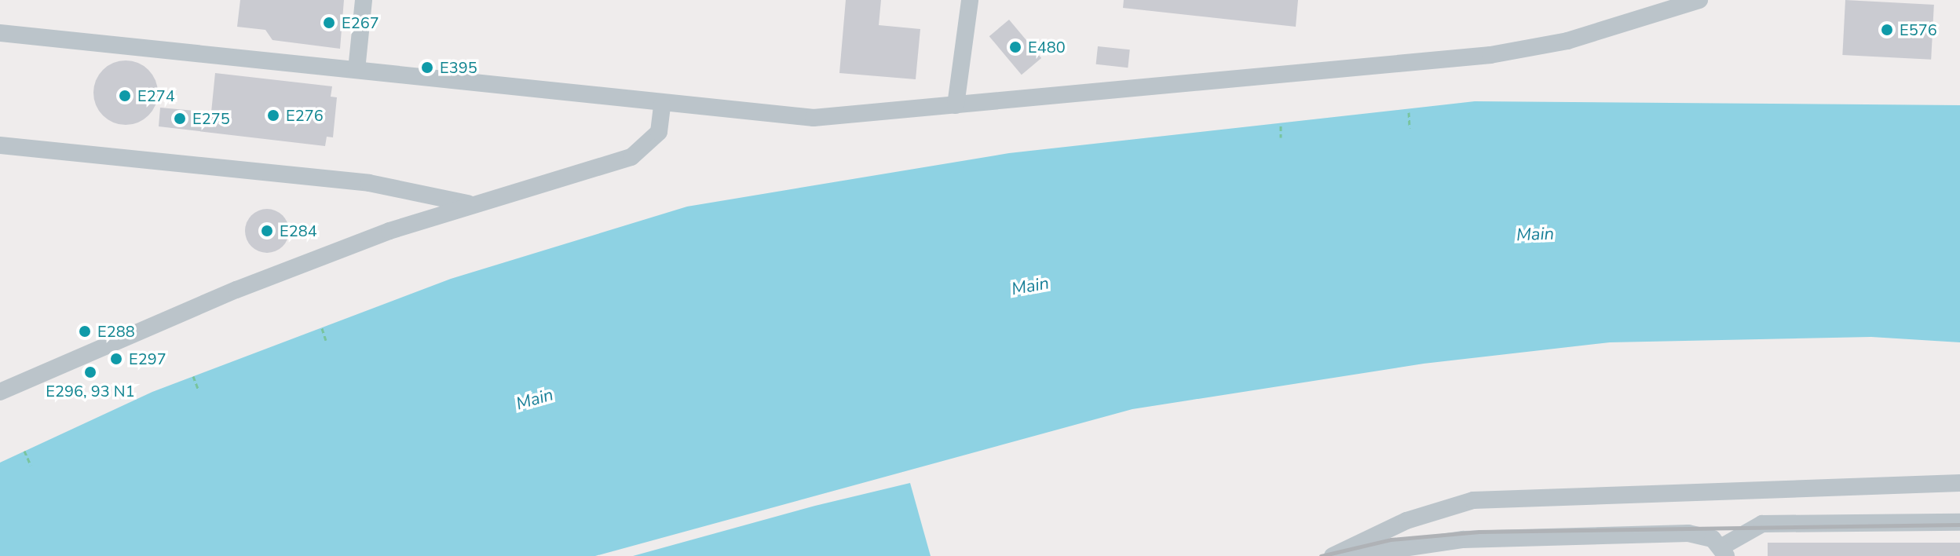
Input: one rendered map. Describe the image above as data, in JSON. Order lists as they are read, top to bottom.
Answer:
{
  "water": ["Main"],
  "places": [
    "E267",
    "E576",
    "E480",
    "E395",
    "E274",
    "E276",
    "E275",
    "E284",
    "E288",
    "E297",
    "E296, 93 N1"
  ]
}
